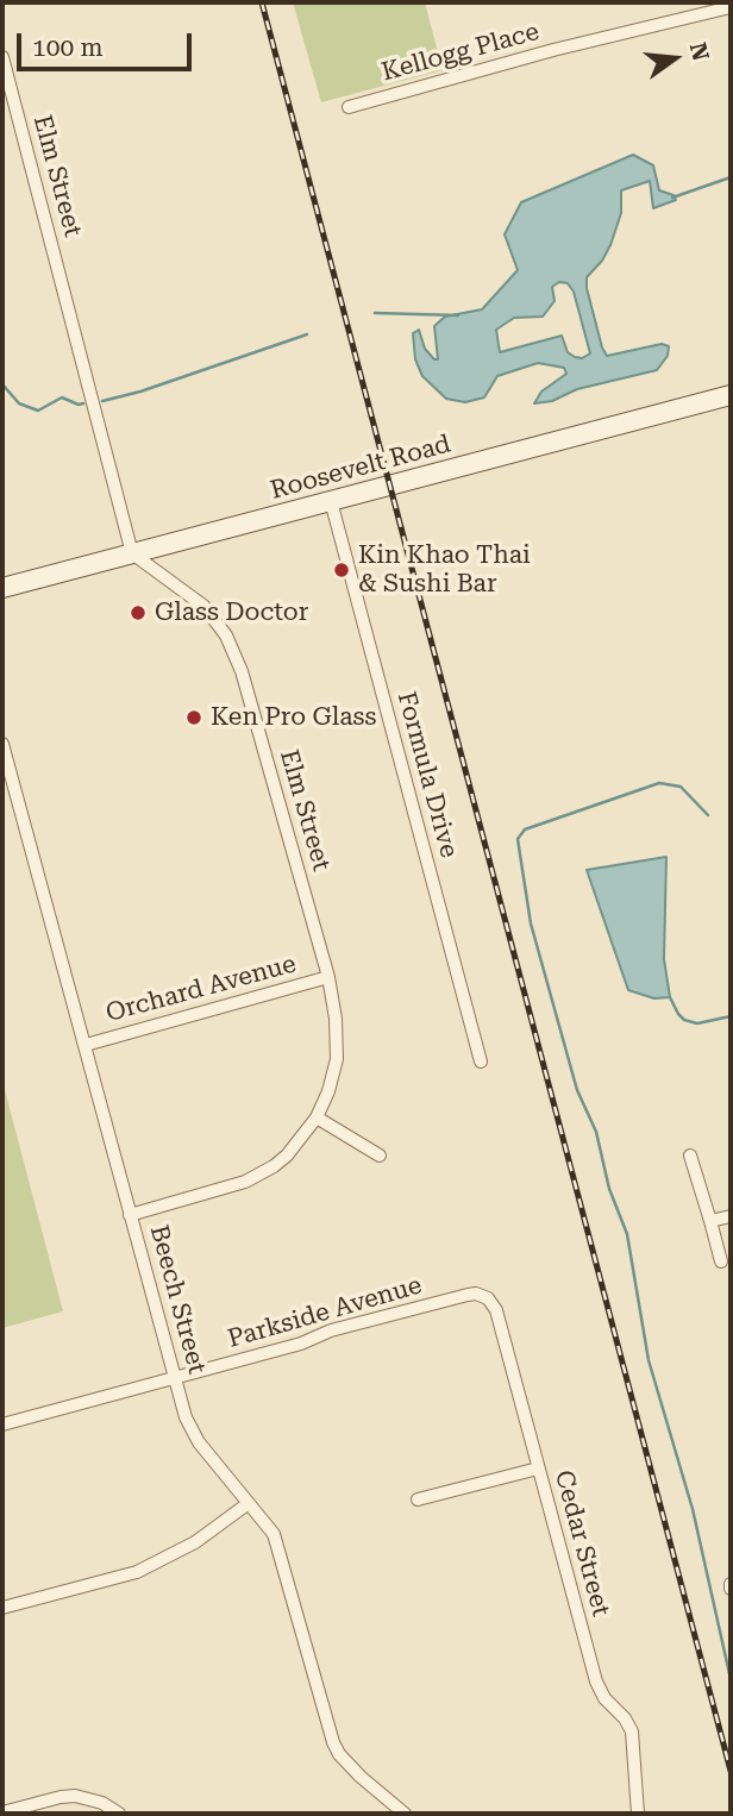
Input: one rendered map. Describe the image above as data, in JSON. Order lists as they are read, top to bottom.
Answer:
{
  "streets": {
    "street": [
      "Kellogg Place",
      "Elm Street",
      "Roosevelt Road",
      "Formula Drive",
      "Orchard Avenue",
      "Beech Street",
      "Parkside Avenue",
      "Cedar Street"
    ]
  },
  "crossings": [
    ["Elm Street", "Roosevelt Road"],
    ["Elm Street", "Orchard Avenue"],
    ["Elm Street", "Beech Street"],
    ["Roosevelt Road", "Formula Drive"],
    ["Orchard Avenue", "Beech Street"],
    ["Beech Street", "Parkside Avenue"],
    ["Parkside Avenue", "Cedar Street"]
  ],
  "places": ["Kin Khao Thai & Sushi Bar", "Glass Doctor", "Ken Pro Glass"],
  "scale_bar": "100 m",
  "north": "right"
}
